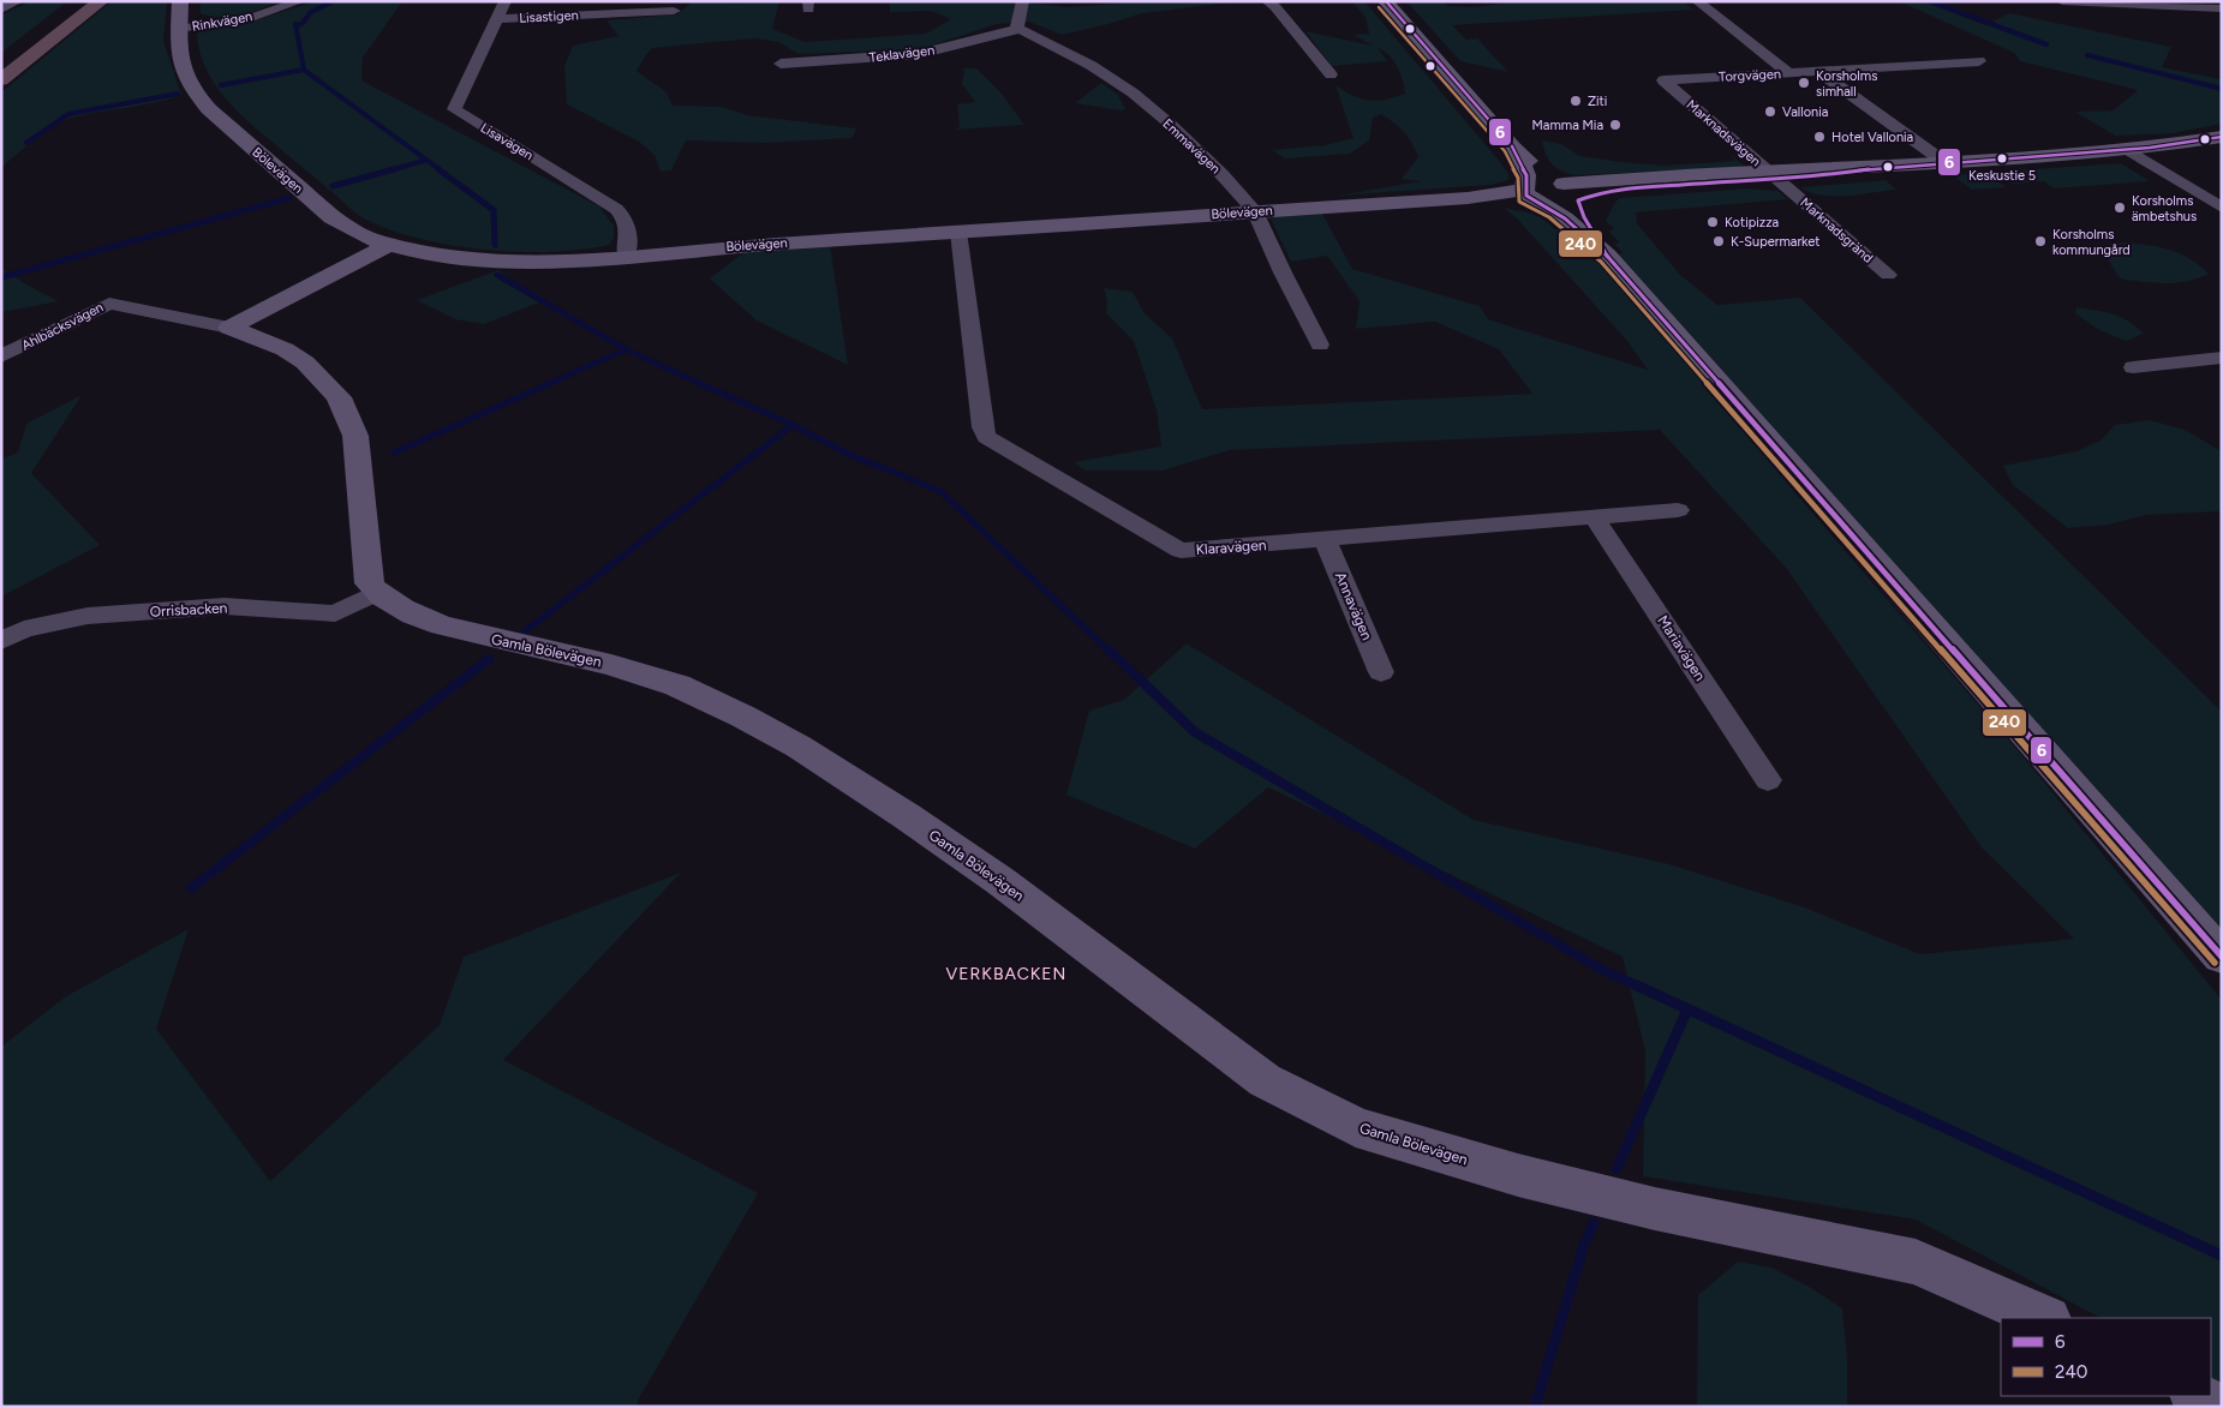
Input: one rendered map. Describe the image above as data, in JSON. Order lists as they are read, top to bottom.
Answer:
{
  "streets": {
    "main road": ["Bölevägen", "Gamla Bölevägen"],
    "street": [
      "Lisastigen",
      "Rinkvägen",
      "Teklavägen",
      "Torgvägen",
      "Marknadsvägen",
      "Lisavägen",
      "Emmavägen",
      "Marknadsgränd",
      "Ahlbäcksvägen",
      "Klaravägen",
      "Annavägen",
      "Orrisbacken",
      "Mariavägen"
    ]
  },
  "crossings": [
    ["Lisastigen", "Lisavägen"],
    ["Rinkvägen", "Bölevägen"],
    ["Teklavägen", "Emmavägen"],
    ["Torgvägen", "Marknadsvägen"],
    ["Marknadsvägen", "Marknadsgränd"],
    ["Lisavägen", "Bölevägen"],
    ["Emmavägen", "Bölevägen"],
    ["Bölevägen", "Klaravägen"],
    ["Klaravägen", "Annavägen"],
    ["Klaravägen", "Mariavägen"],
    ["Orrisbacken", "Gamla Bölevägen"]
  ],
  "districts": ["VERKBACKEN"],
  "places": [
    "Korsholms simhall",
    "Ziti",
    "Vallonia",
    "Mamma Mia",
    "Hotel Vallonia",
    "Keskustie 5",
    "Korsholms ämbetshus",
    "Kotipizza",
    "K-Supermarket",
    "Korsholms kommungård"
  ],
  "lines": ["transit line 6", "transit line 240"],
  "legend": ["6", "240"]
}
